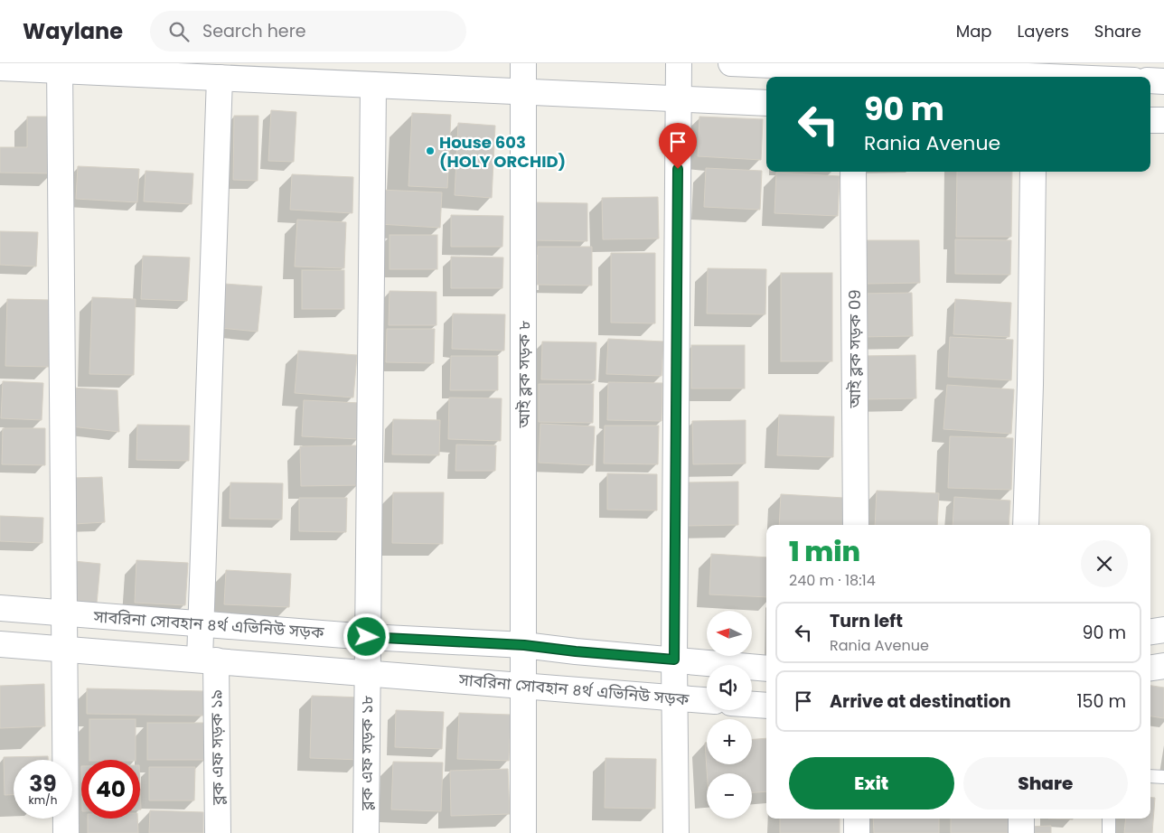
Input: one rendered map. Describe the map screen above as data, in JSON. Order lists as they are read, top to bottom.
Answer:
{
  "streets": {
    "street": [
      "আই ব্লক সড়ক 09",
      "আই ব্লক সড়ক ৮",
      "সাবরিনা সোবহান ৪র্থ এভিনিউ সড়ক",
      "ব্লক এফ সড়ক ১৯",
      "ব্লক এফ সড়ক ১৮"
    ]
  },
  "crossings": [
    ["আই ব্লক সড়ক ৮", "সাবরিনা সোবহান ৪র্থ এভিনিউ সড়ক"],
    ["সাবরিনা সোবহান ৪র্থ এভিনিউ সড়ক", "ব্লক এফ সড়ক ১৯"],
    ["সাবরিনা সোবহান ৪র্থ এভিনিউ সড়ক", "ব্লক এফ সড়ক ১৮"]
  ],
  "places": ["House 603 (HOLY ORCHID)"],
  "north": "left",
  "page": {
    "header": "Waylane",
    "search": "Search here",
    "nav": ["Map", "Layers", "Share"],
    "turn": ["90 m", "Rania Avenue"],
    "heading": ["1 min", "240 m · 18:14"],
    "list": [
      {
        "name": "Turn left",
        "note": "Rania Avenue",
        "value": "90 m"
      },
      {
        "name": "Arrive at destination",
        "value": "150 m"
      }
    ],
    "map_buttons": ["+", "−"],
    "buttons": ["Exit", "Share"],
    "speed": "39 km/h",
    "limit": "40"
  }
}
